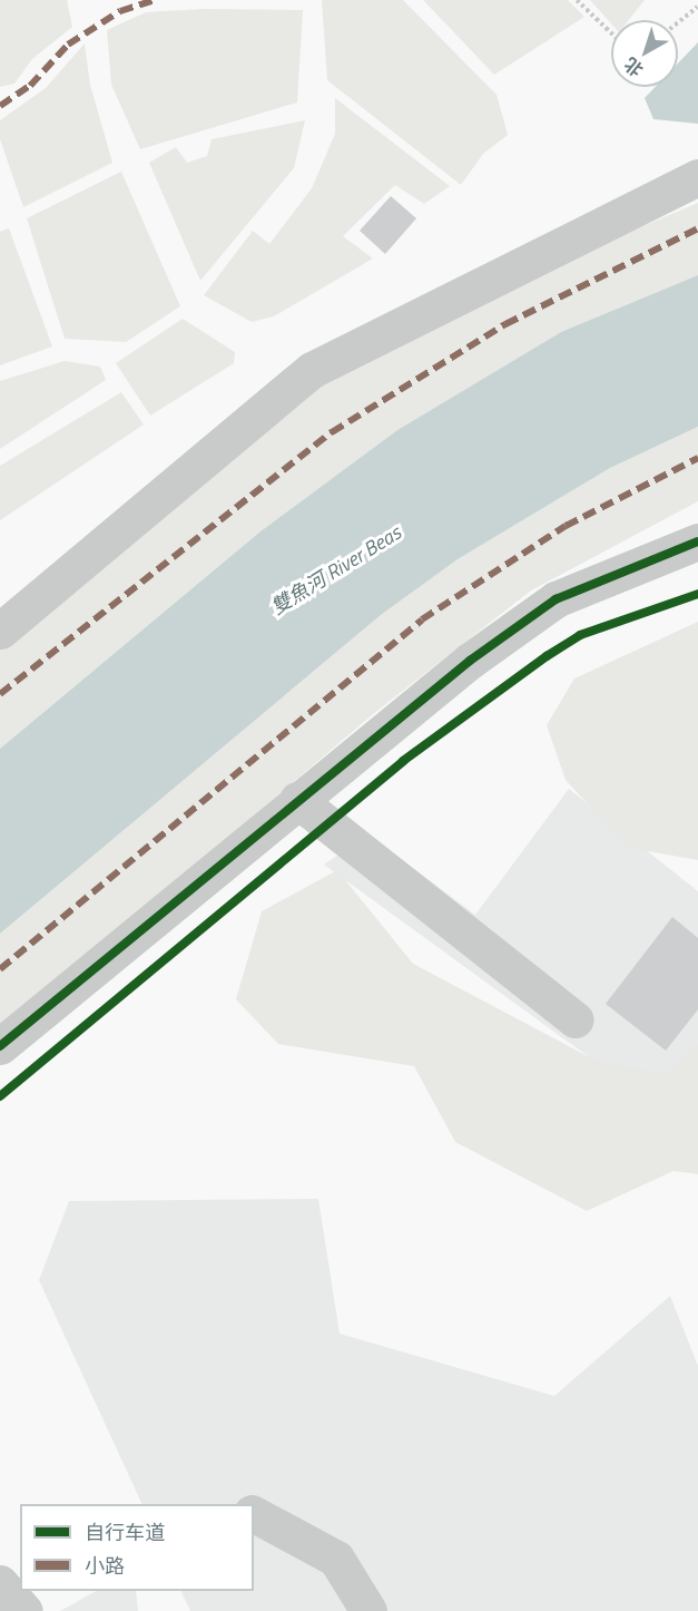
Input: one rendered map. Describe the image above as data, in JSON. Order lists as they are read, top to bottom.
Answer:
{
  "water": ["雙魚河 River Beas"],
  "legend": ["自行车道", "小路"],
  "north": "bottom left"
}
